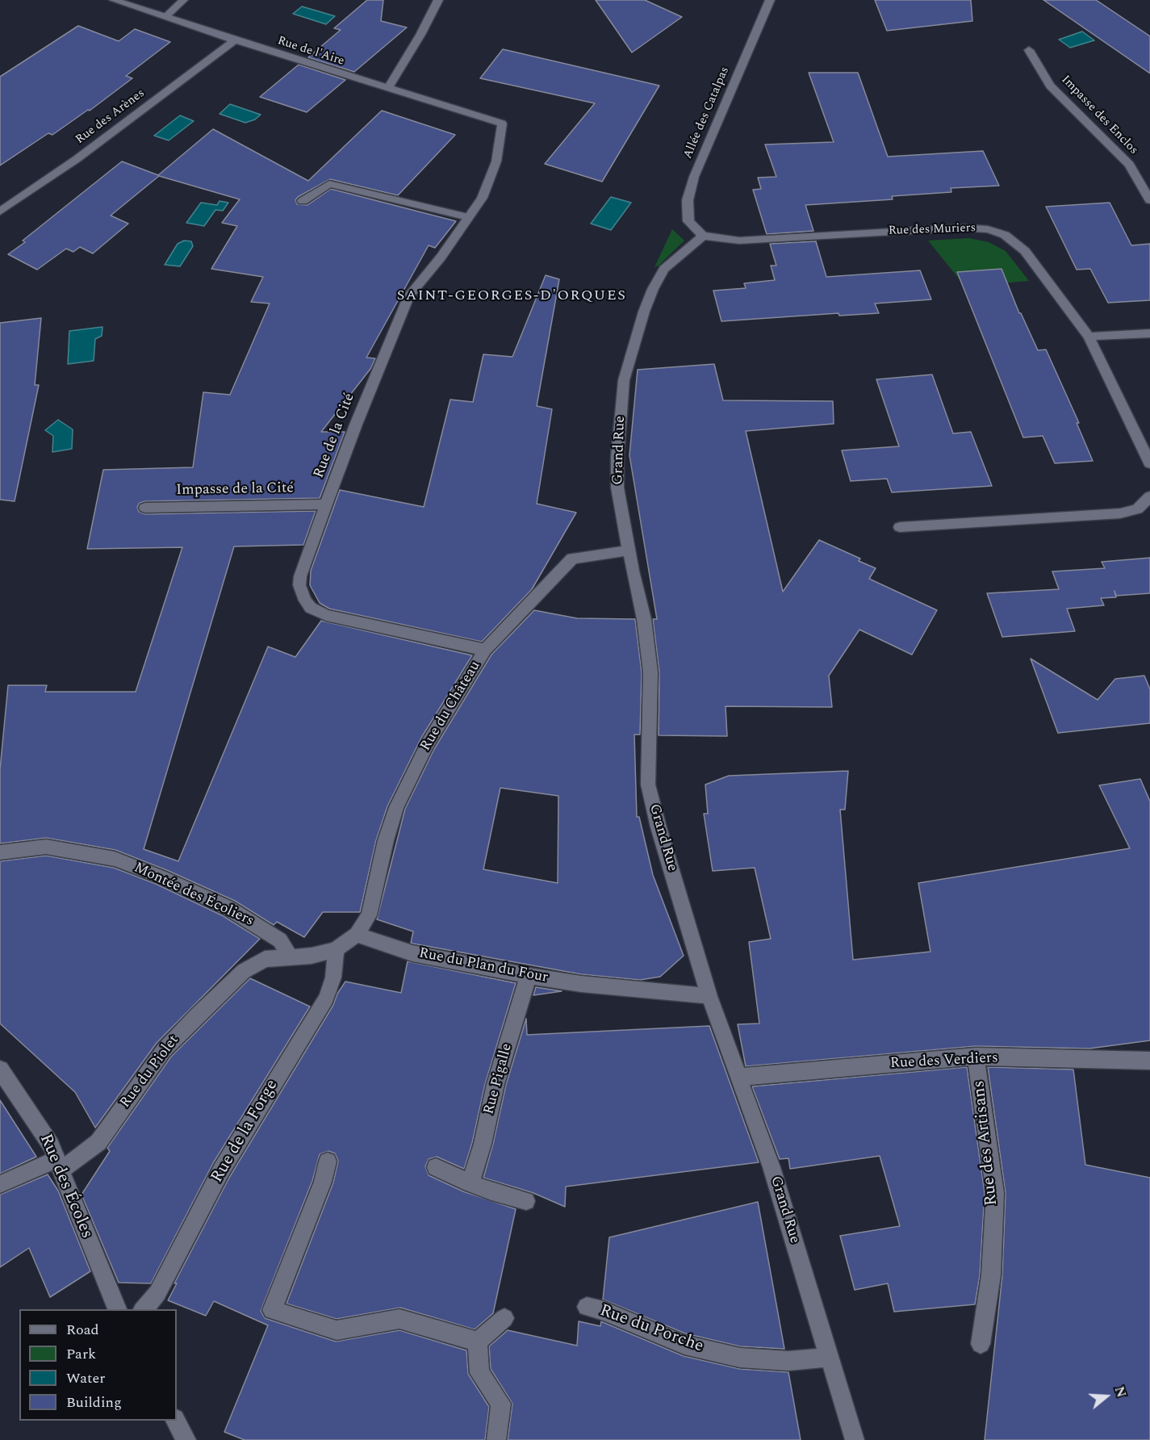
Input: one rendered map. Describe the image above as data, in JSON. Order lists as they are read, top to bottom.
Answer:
{
  "streets": {
    "street": [
      "Rue de l'Aire",
      "Allée des Catalpas",
      "Impasse des Enclos",
      "Rue des Arènes",
      "Rue des Muriers",
      "Rue de la Cité",
      "Grand Rue",
      "Impasse de la Cité",
      "Rue du Château",
      "Montée des Écoliers",
      "Rue du Plan du Four",
      "Rue des Verdiers",
      "Rue du Piolet",
      "Rue Pigalle",
      "Rue de la Forge",
      "Rue des Artisans",
      "Rue des Écoles",
      "Rue du Porche"
    ]
  },
  "crossings": [
    ["Rue de l'Aire", "Rue des Arènes"],
    ["Rue de l'Aire", "Rue de la Cité"],
    ["Allée des Catalpas", "Rue des Muriers"],
    ["Allée des Catalpas", "Grand Rue"],
    ["Rue des Muriers", "Grand Rue"],
    ["Rue de la Cité", "Impasse de la Cité"],
    ["Rue de la Cité", "Rue du Château"],
    ["Grand Rue", "Rue du Château"],
    ["Grand Rue", "Rue du Plan du Four"],
    ["Grand Rue", "Rue des Verdiers"],
    ["Grand Rue", "Rue du Porche"],
    ["Rue du Château", "Rue du Plan du Four"],
    ["Montée des Écoliers", "Rue du Piolet"],
    ["Rue du Plan du Four", "Rue Pigalle"],
    ["Rue des Verdiers", "Rue des Artisans"],
    ["Rue du Piolet", "Rue des Écoles"]
  ],
  "districts": ["SAINT-GEORGES-D'ORQUES"],
  "legend": [
    "Road",
    "Park",
    "Water",
    "Building"
  ],
  "north": "right"
}
